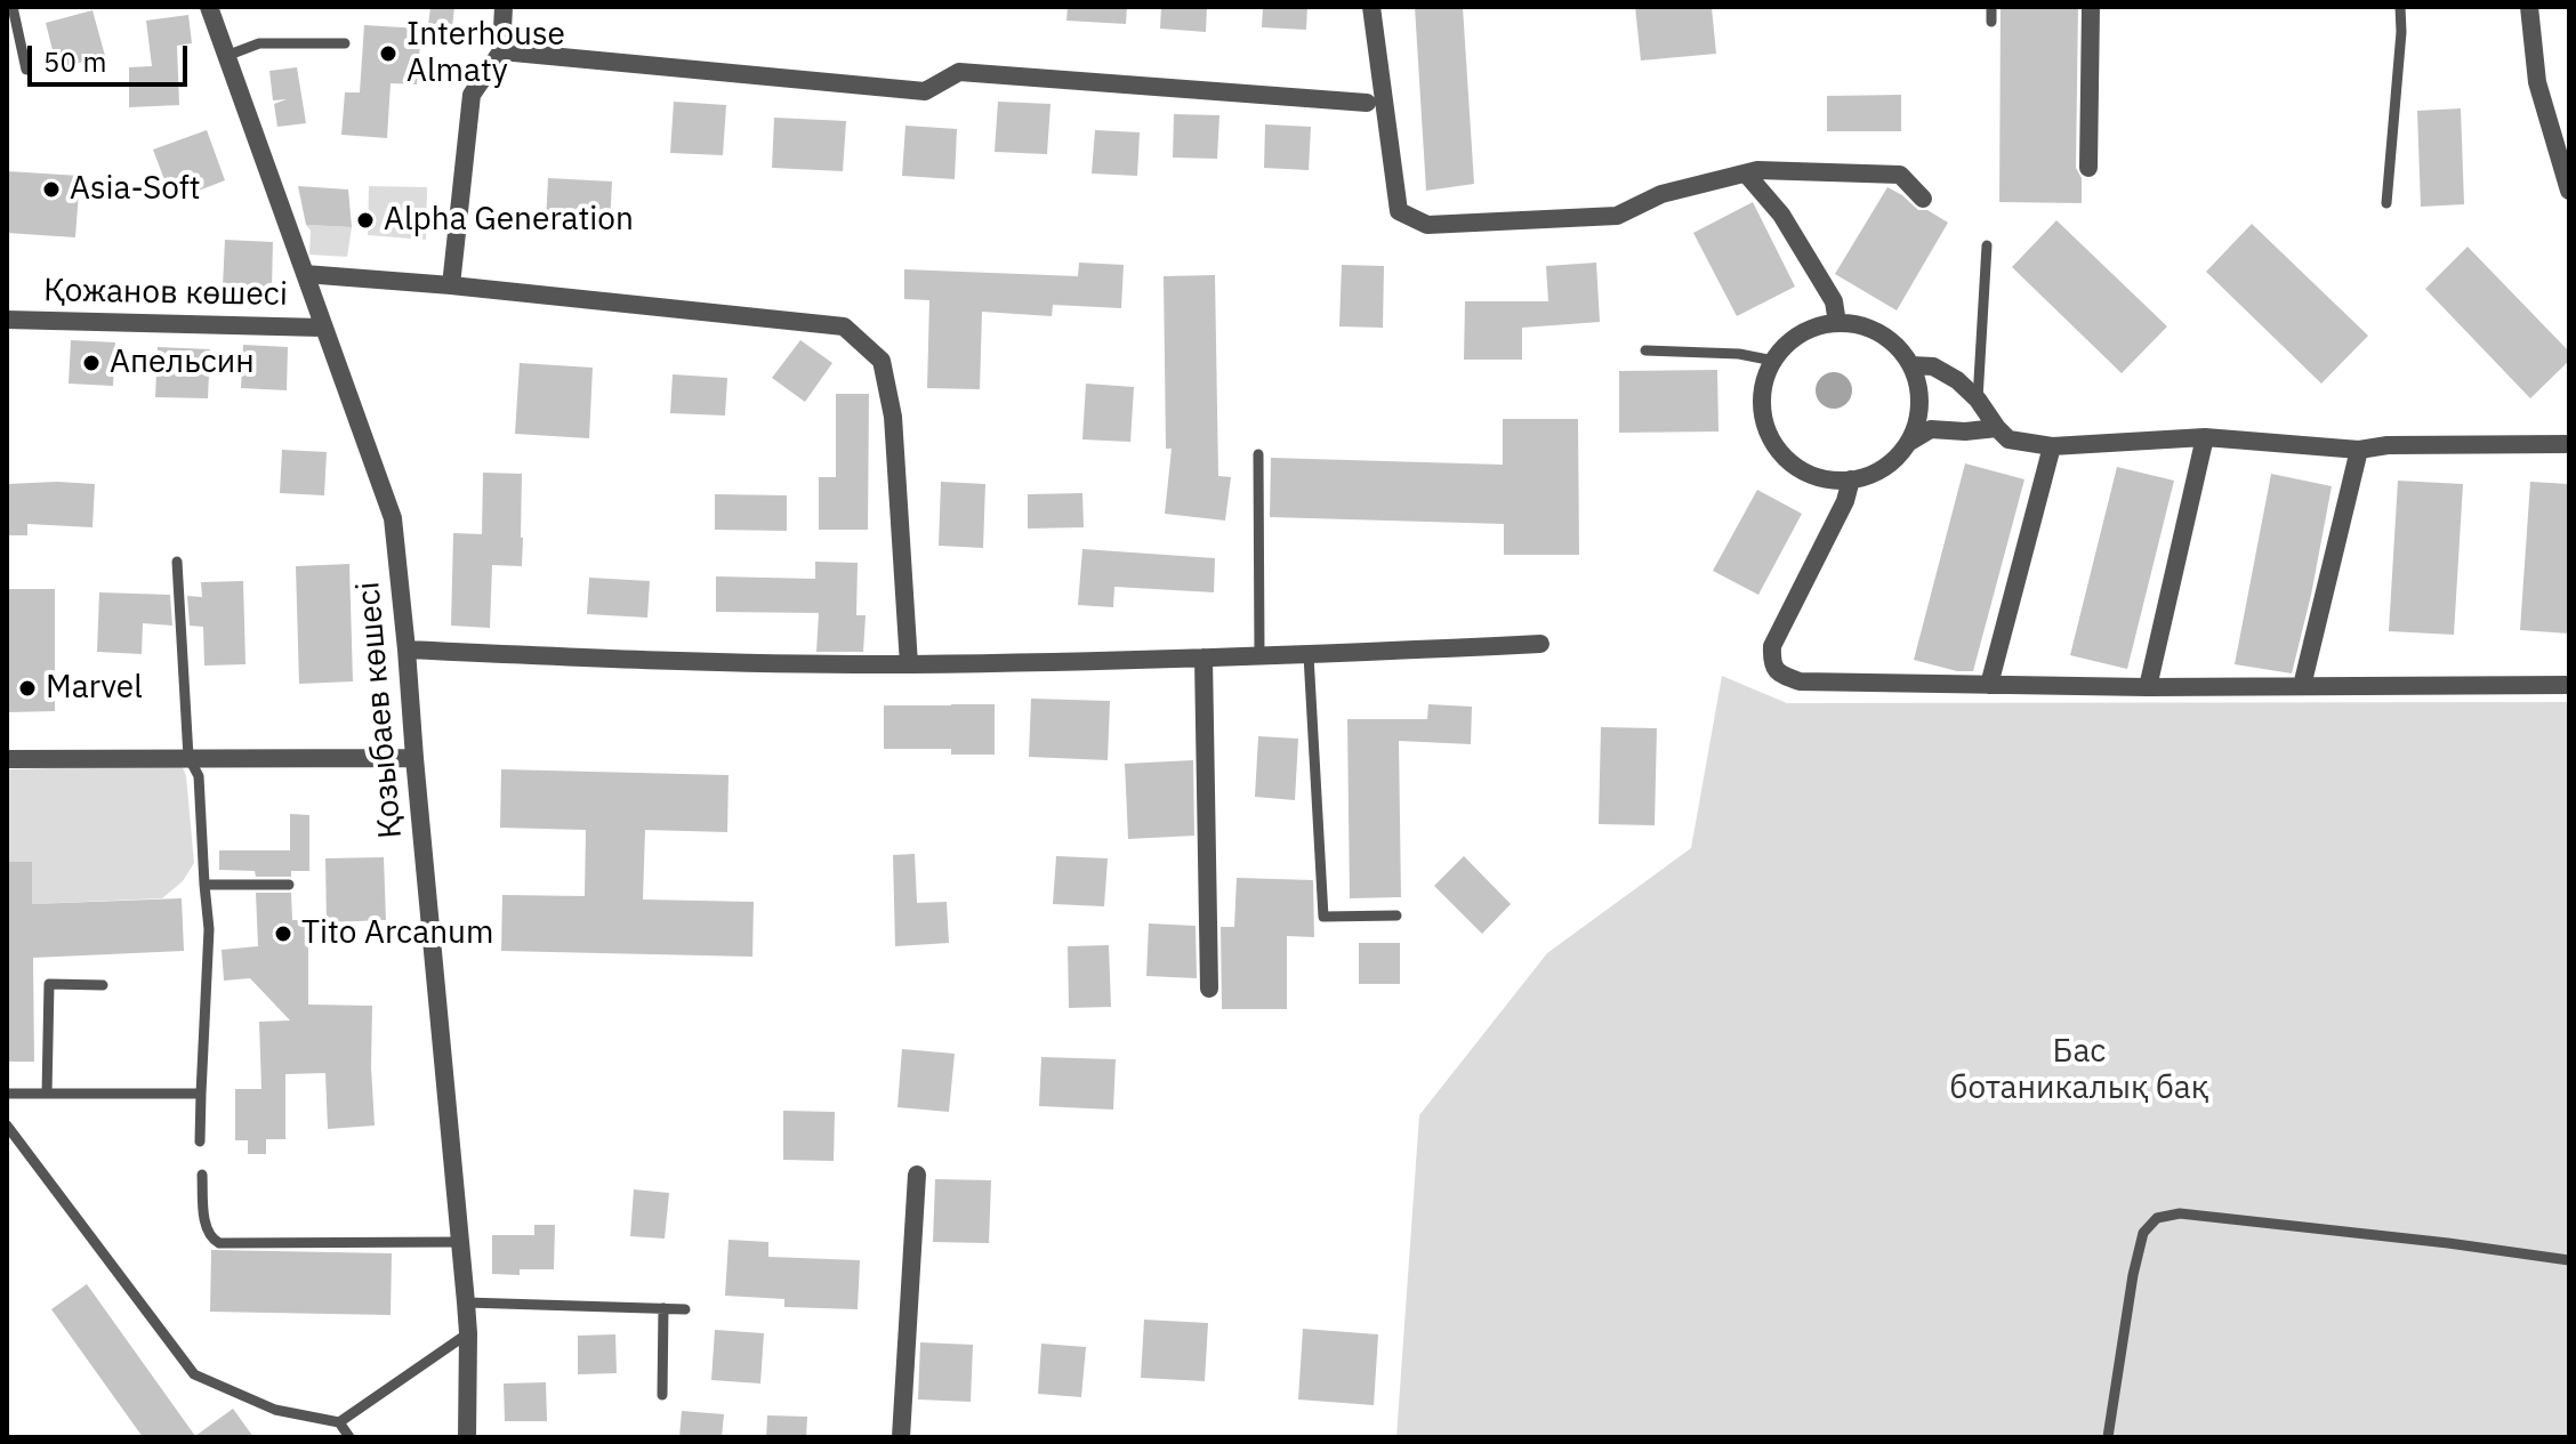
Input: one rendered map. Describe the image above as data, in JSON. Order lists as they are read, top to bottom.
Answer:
{
  "streets": {
    "street": ["Қожанов көшесі", "Қозыбаев көшесі"]
  },
  "crossings": [
    ["Қожанов көшесі", "Қозыбаев көшесі"]
  ],
  "parks": ["Бас ботаникалық бақ"],
  "places": [
    "Interhouse Almaty",
    "Asia-Soft",
    "Alpha Generation",
    "Апельсин",
    "Marvel",
    "Tito Arcanum"
  ],
  "scale_bar": "50 m"
}
